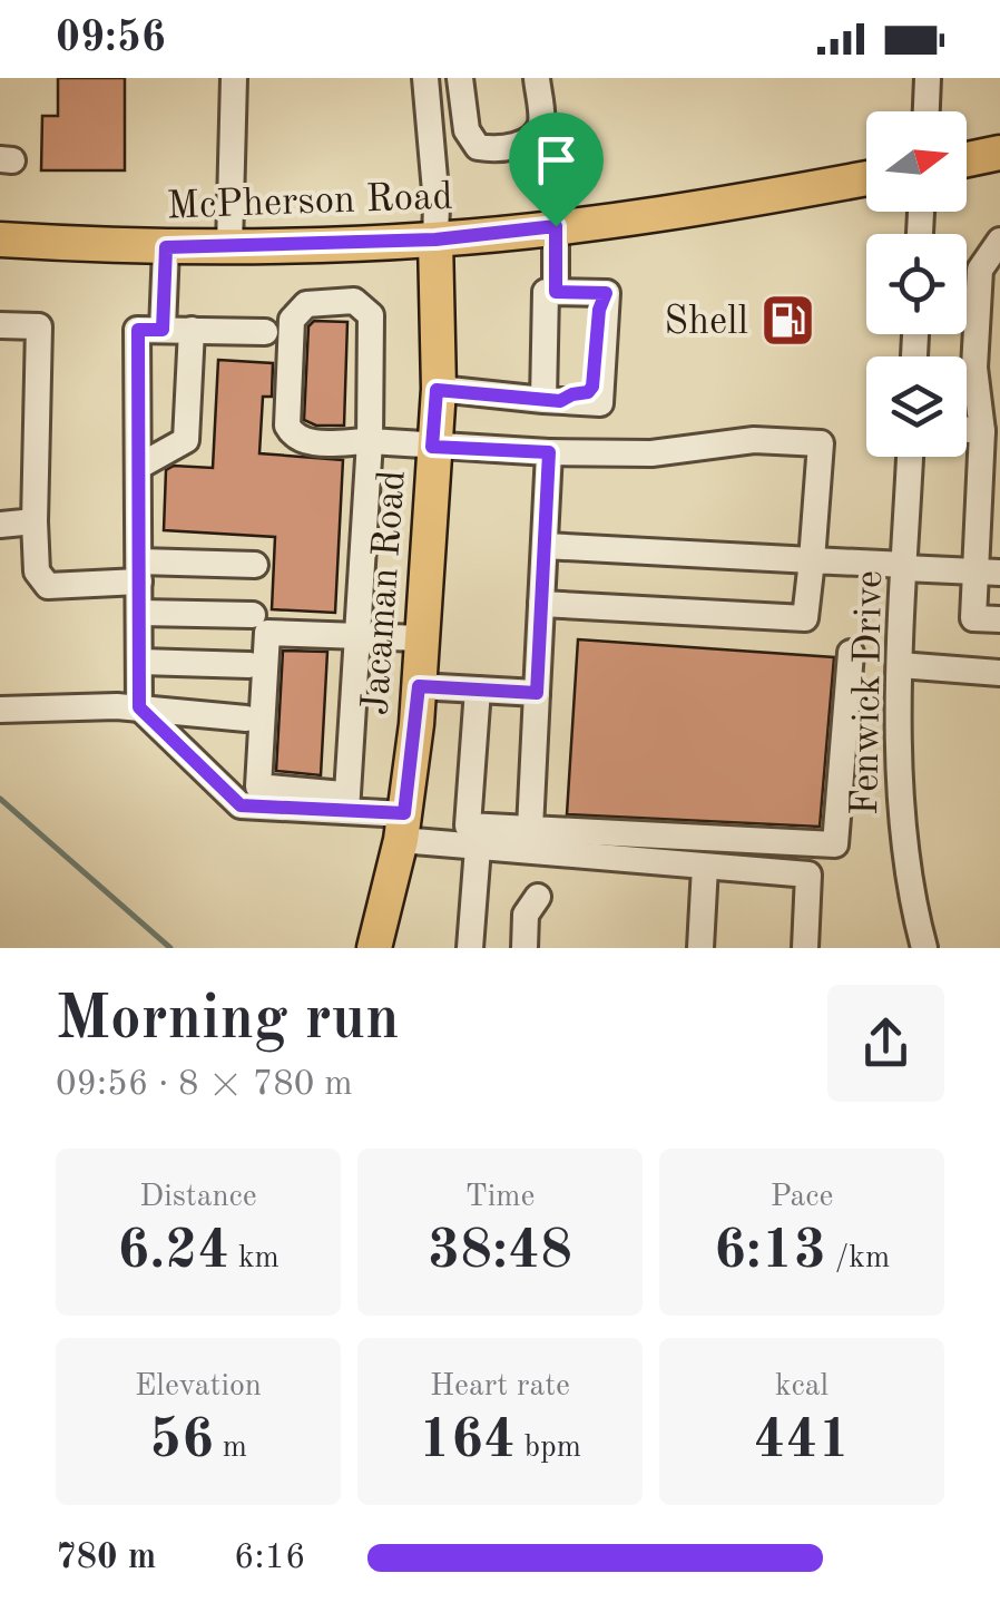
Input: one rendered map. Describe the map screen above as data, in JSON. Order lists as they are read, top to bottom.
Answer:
{
  "streets": {
    "main road": ["McPherson Road", "Jacaman Road"],
    "street": ["Fenwick Drive"]
  },
  "crossings": [
    ["McPherson Road", "Jacaman Road"]
  ],
  "places": {
    "fuel station": ["Shell"]
  },
  "north": "right",
  "page": {
    "status": "09:56",
    "heading": ["Morning run", "09:56 · 8 × 780 m"],
    "stats": [
      ["Distance", "6.24 km"],
      ["Time", "38:48"],
      ["Pace", "6:13 /km"],
      ["Elevation", "56 m"],
      ["Heart rate", "164 bpm"],
      ["kcal", "441"]
    ],
    "list": [
      {
        "name": "780 m",
        "note": "6:16"
      }
    ]
  }
}
